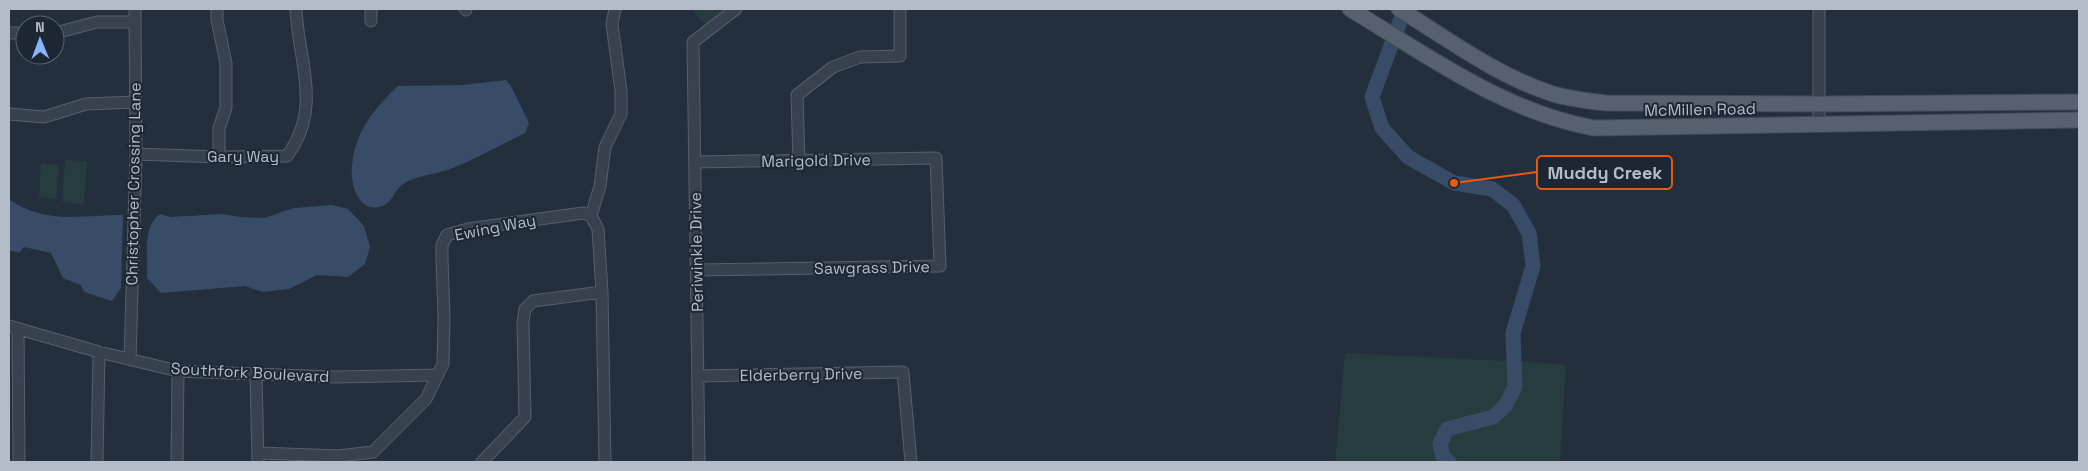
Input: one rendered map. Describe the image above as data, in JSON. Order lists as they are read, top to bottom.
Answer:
{
  "streets": {
    "main road": ["McMillen Road"],
    "street": [
      "Gary Way",
      "Marigold Drive",
      "Christopher Crossing Lane",
      "Ewing Way",
      "Periwinkle Drive",
      "Sawgrass Drive",
      "Southfork Boulevard",
      "Elderberry Drive"
    ]
  },
  "crossings": [
    ["Gary Way", "Christopher Crossing Lane"],
    ["Marigold Drive", "Periwinkle Drive"],
    ["Marigold Drive", "Sawgrass Drive"],
    ["Christopher Crossing Lane", "Southfork Boulevard"],
    ["Ewing Way", "Southfork Boulevard"],
    ["Periwinkle Drive", "Sawgrass Drive"],
    ["Periwinkle Drive", "Elderberry Drive"]
  ],
  "places": ["Muddy Creek"],
  "north": "top"
}
